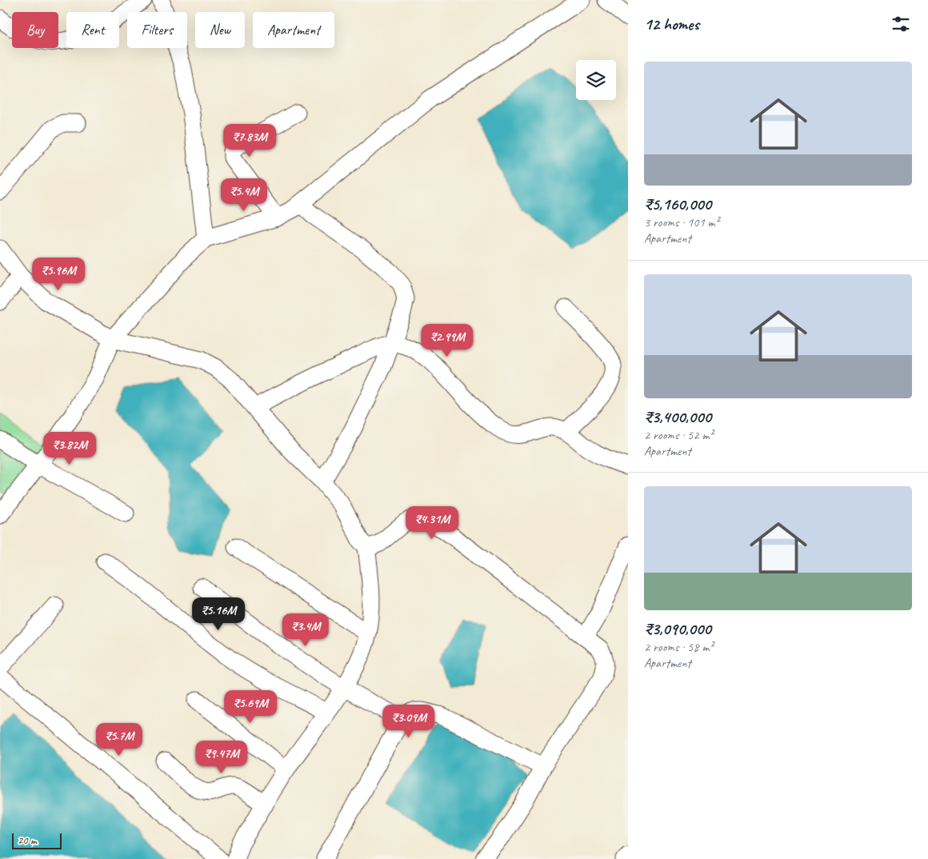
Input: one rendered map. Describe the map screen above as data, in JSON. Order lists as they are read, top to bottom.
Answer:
{
  "scale_bar": "20 m",
  "page": {
    "heading": "12 homes",
    "chip": [
      "Buy",
      "Rent",
      "Filters",
      "New",
      "Apartment"
    ],
    "list": [
      {
        "name": "₹5,160,000",
        "note": "3 rooms · 101 m² · Apartment"
      },
      {
        "name": "₹3,400,000",
        "note": "2 rooms · 52 m² · Apartment"
      },
      {
        "name": "₹3,090,000",
        "note": "2 rooms · 58 m² · Apartment"
      }
    ],
    "price": [
      "₹7.83M",
      "₹5.4M",
      "₹5.96M",
      "₹2.99M",
      "₹3.82M",
      "₹4.31M",
      "₹5.16M",
      "₹3.4M",
      "₹5.69M",
      "₹3.09M",
      "₹5.7M",
      "₹9.47M"
    ],
    "scale": "20 m"
  }
}
